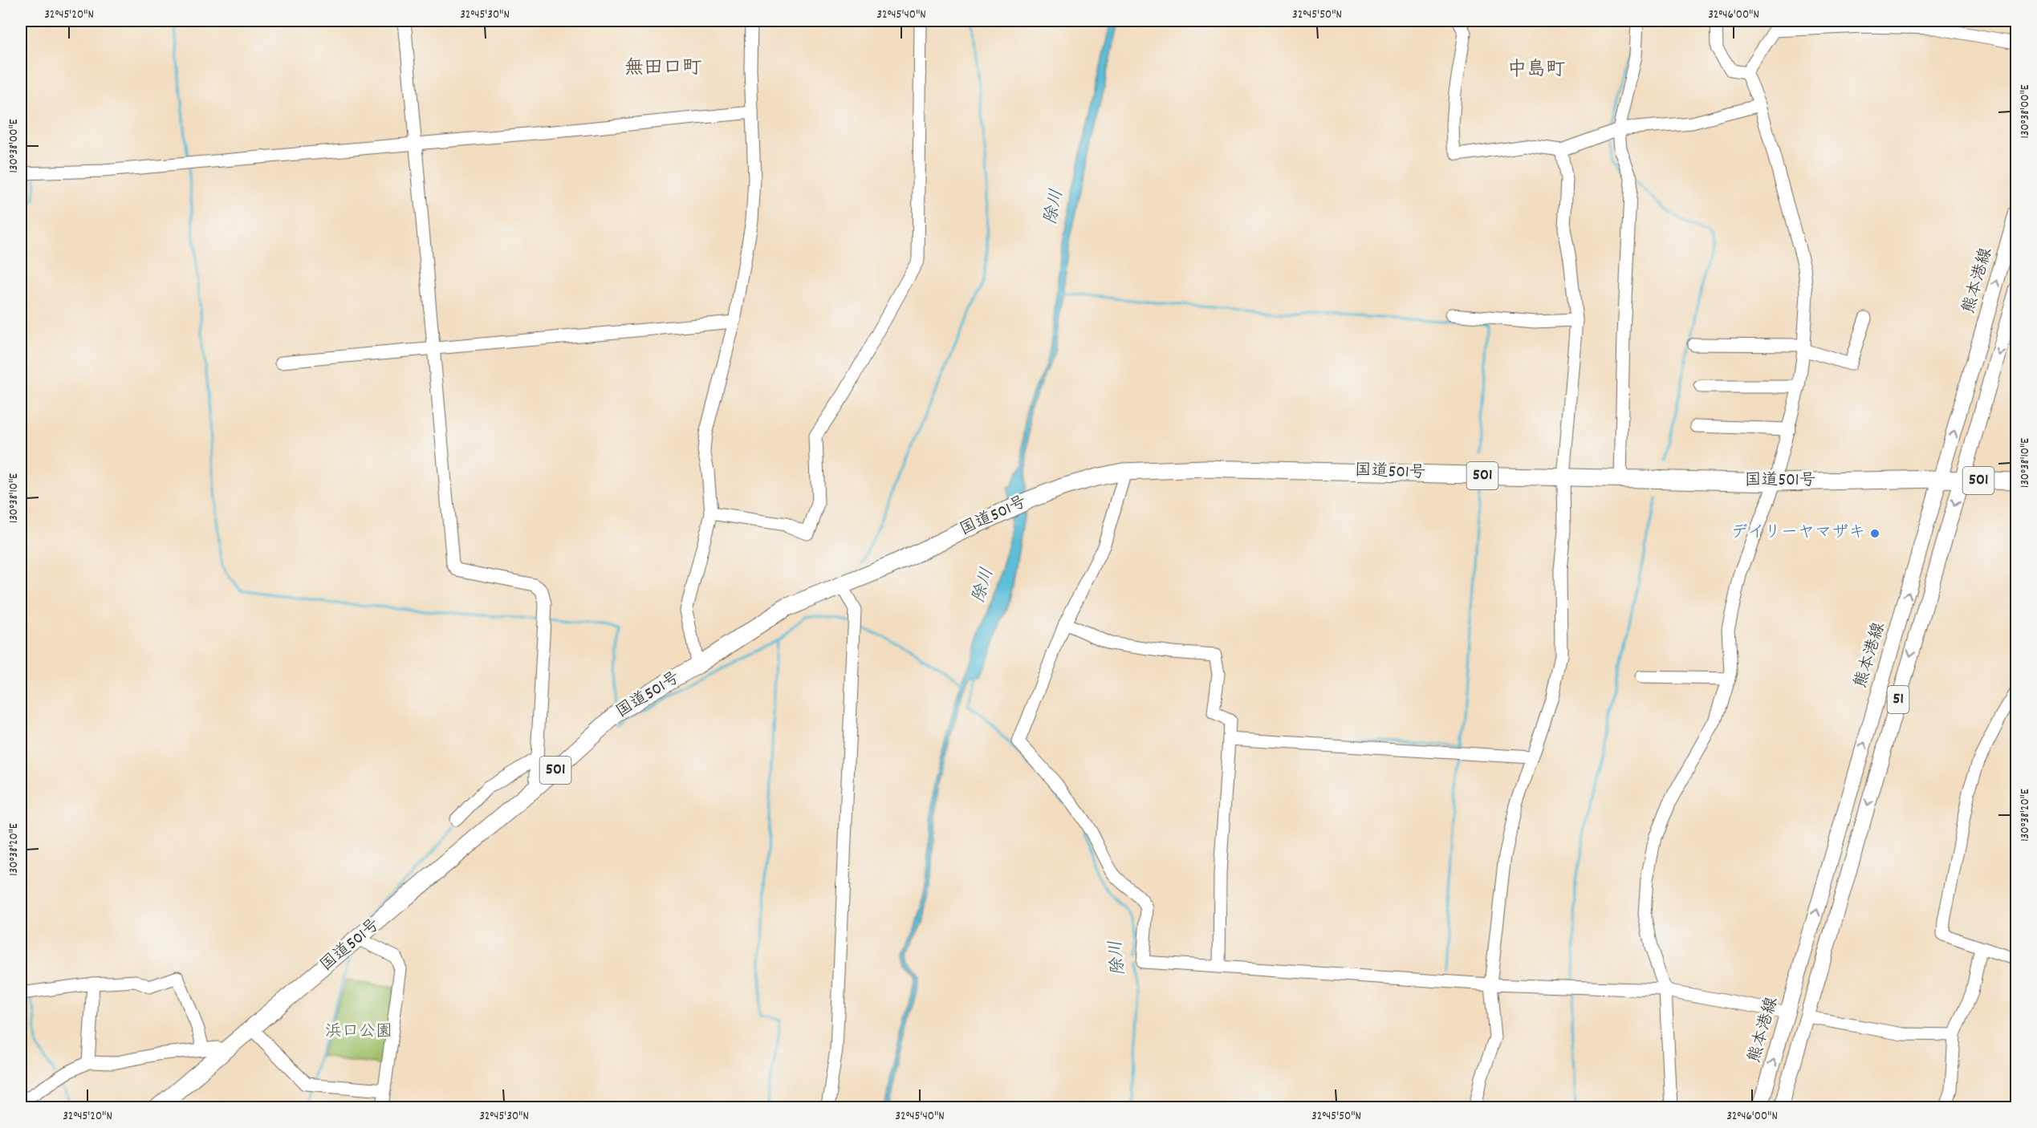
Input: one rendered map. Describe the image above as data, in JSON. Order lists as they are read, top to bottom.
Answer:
{
  "streets": {
    "highway": ["国道501号", "501"],
    "main road": ["熊本港線", "51"]
  },
  "crossings": [
    ["熊本港線", "国道501号"],
    ["国道501号", "51"]
  ],
  "districts": ["無田口町", "中島町"],
  "water": ["除川"],
  "parks": ["浜口公園"],
  "places": ["デイリーヤマザキ"],
  "coordinates": [
    "32°45'20\"N",
    "32°45'30\"N",
    "32°45'40\"N",
    "32°45'50\"N",
    "32°46'00\"N",
    "130°38'00\"E",
    "130°38'10\"E",
    "130°38'20\"E"
  ]
}
